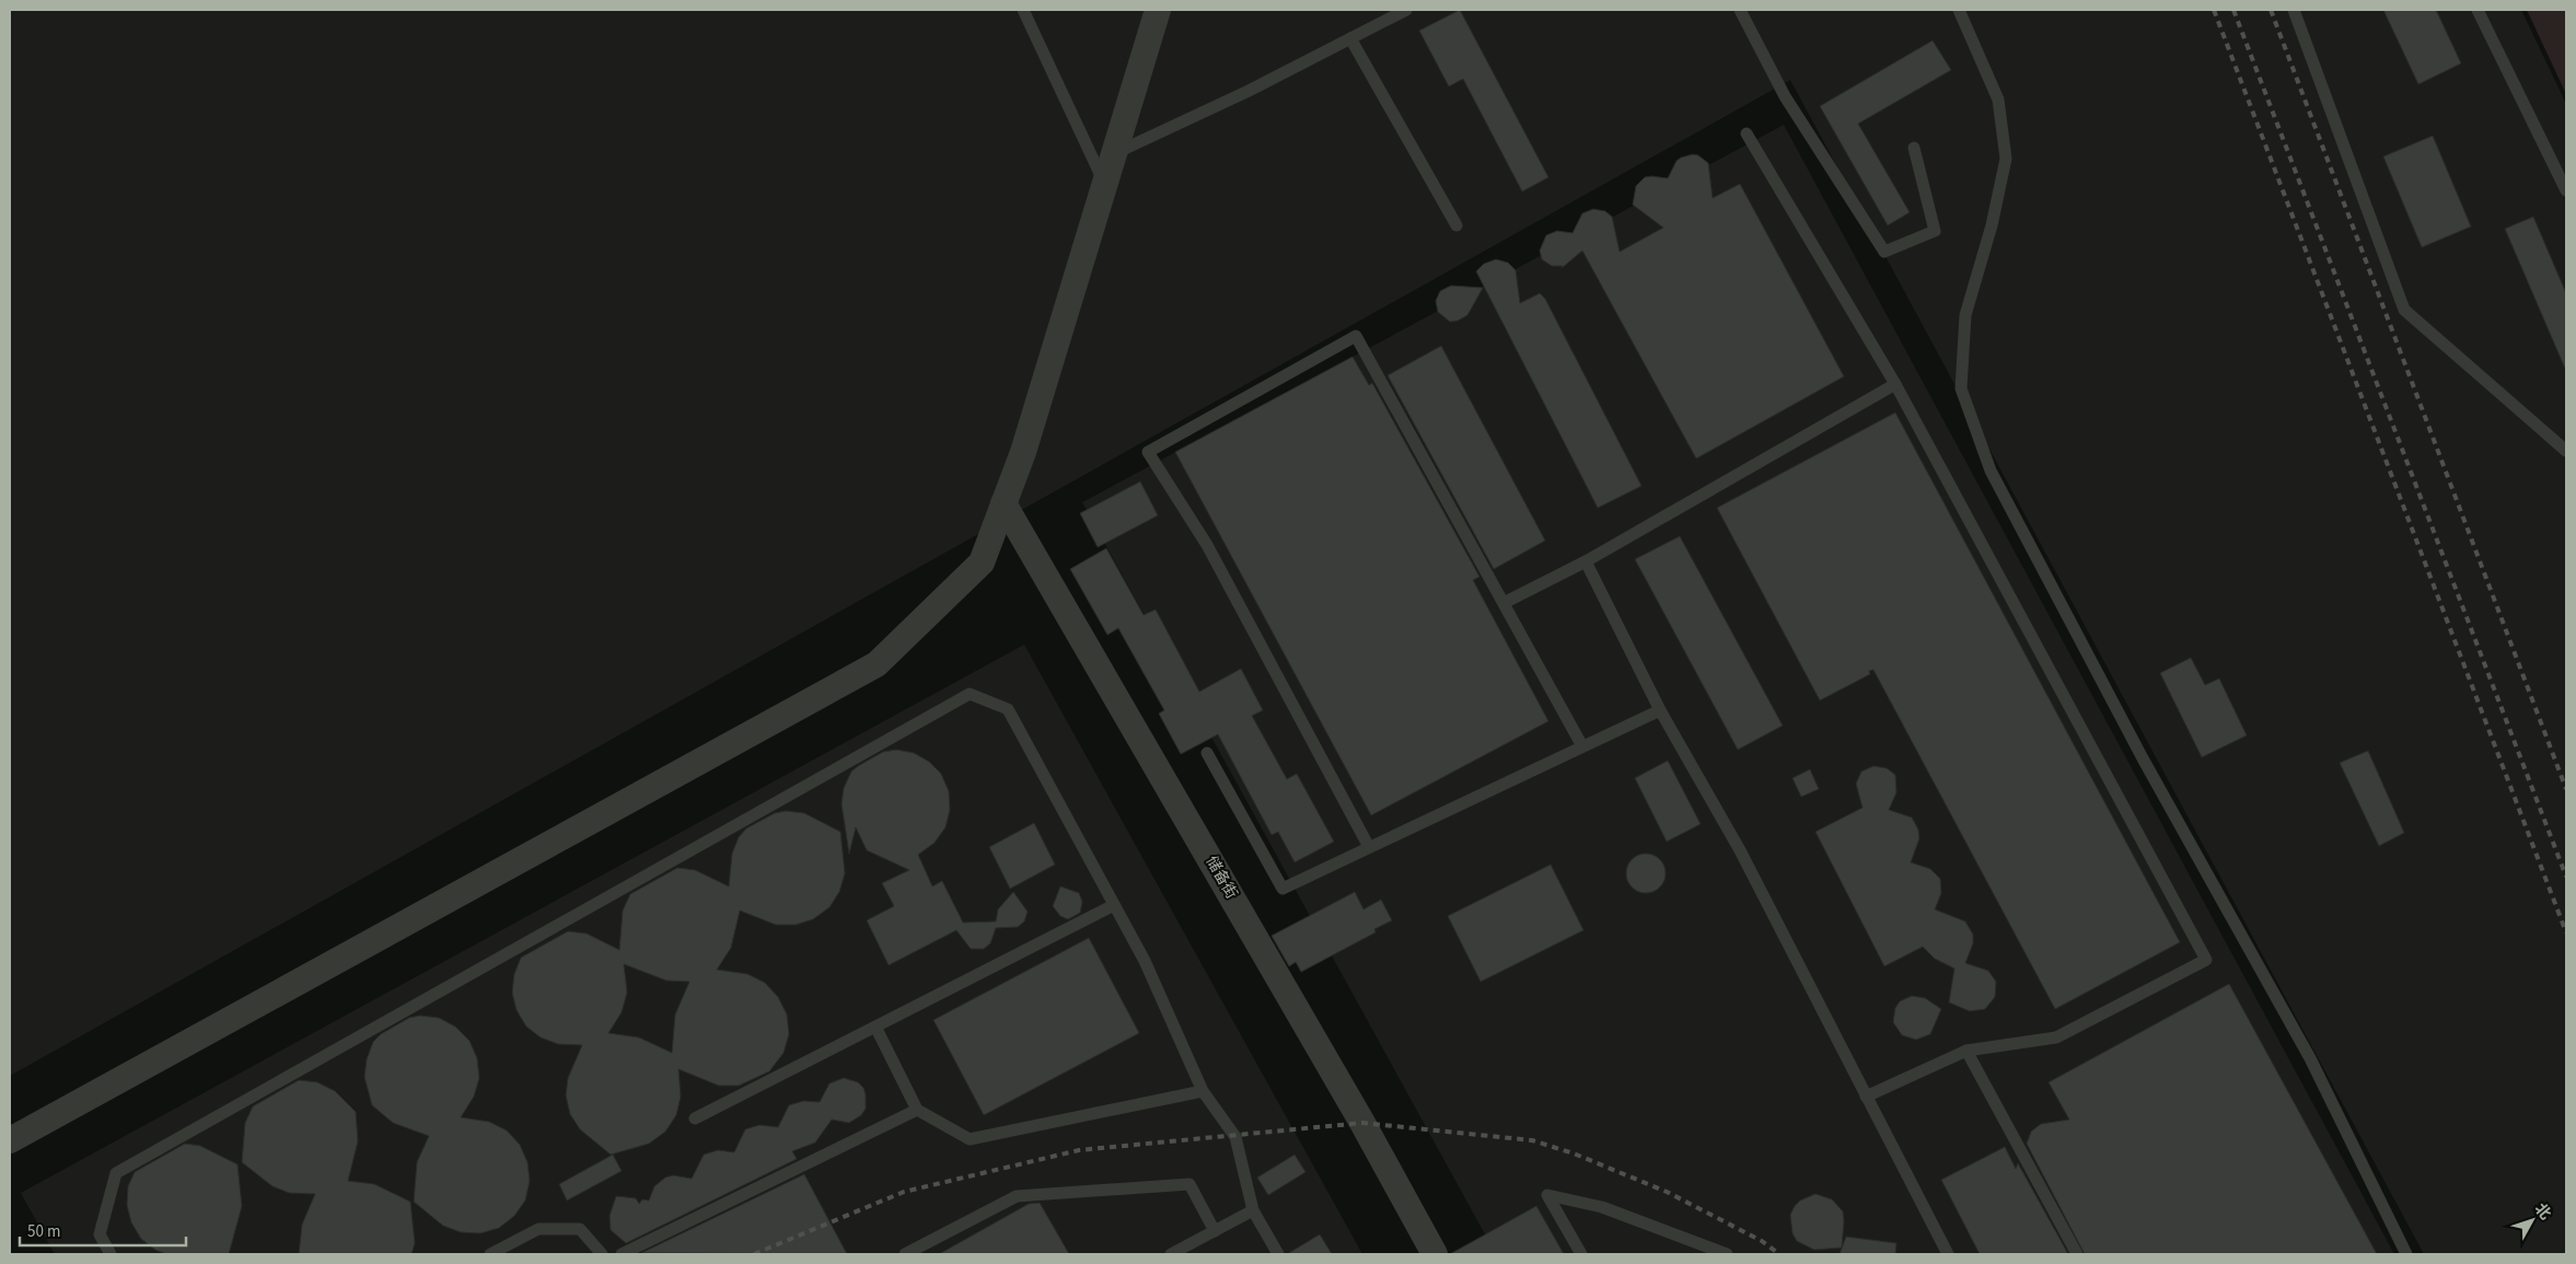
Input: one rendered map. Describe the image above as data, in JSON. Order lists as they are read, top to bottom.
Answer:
{
  "streets": {
    "street": ["储备街"]
  },
  "scale_bar": "50 m",
  "north": "top right"
}
